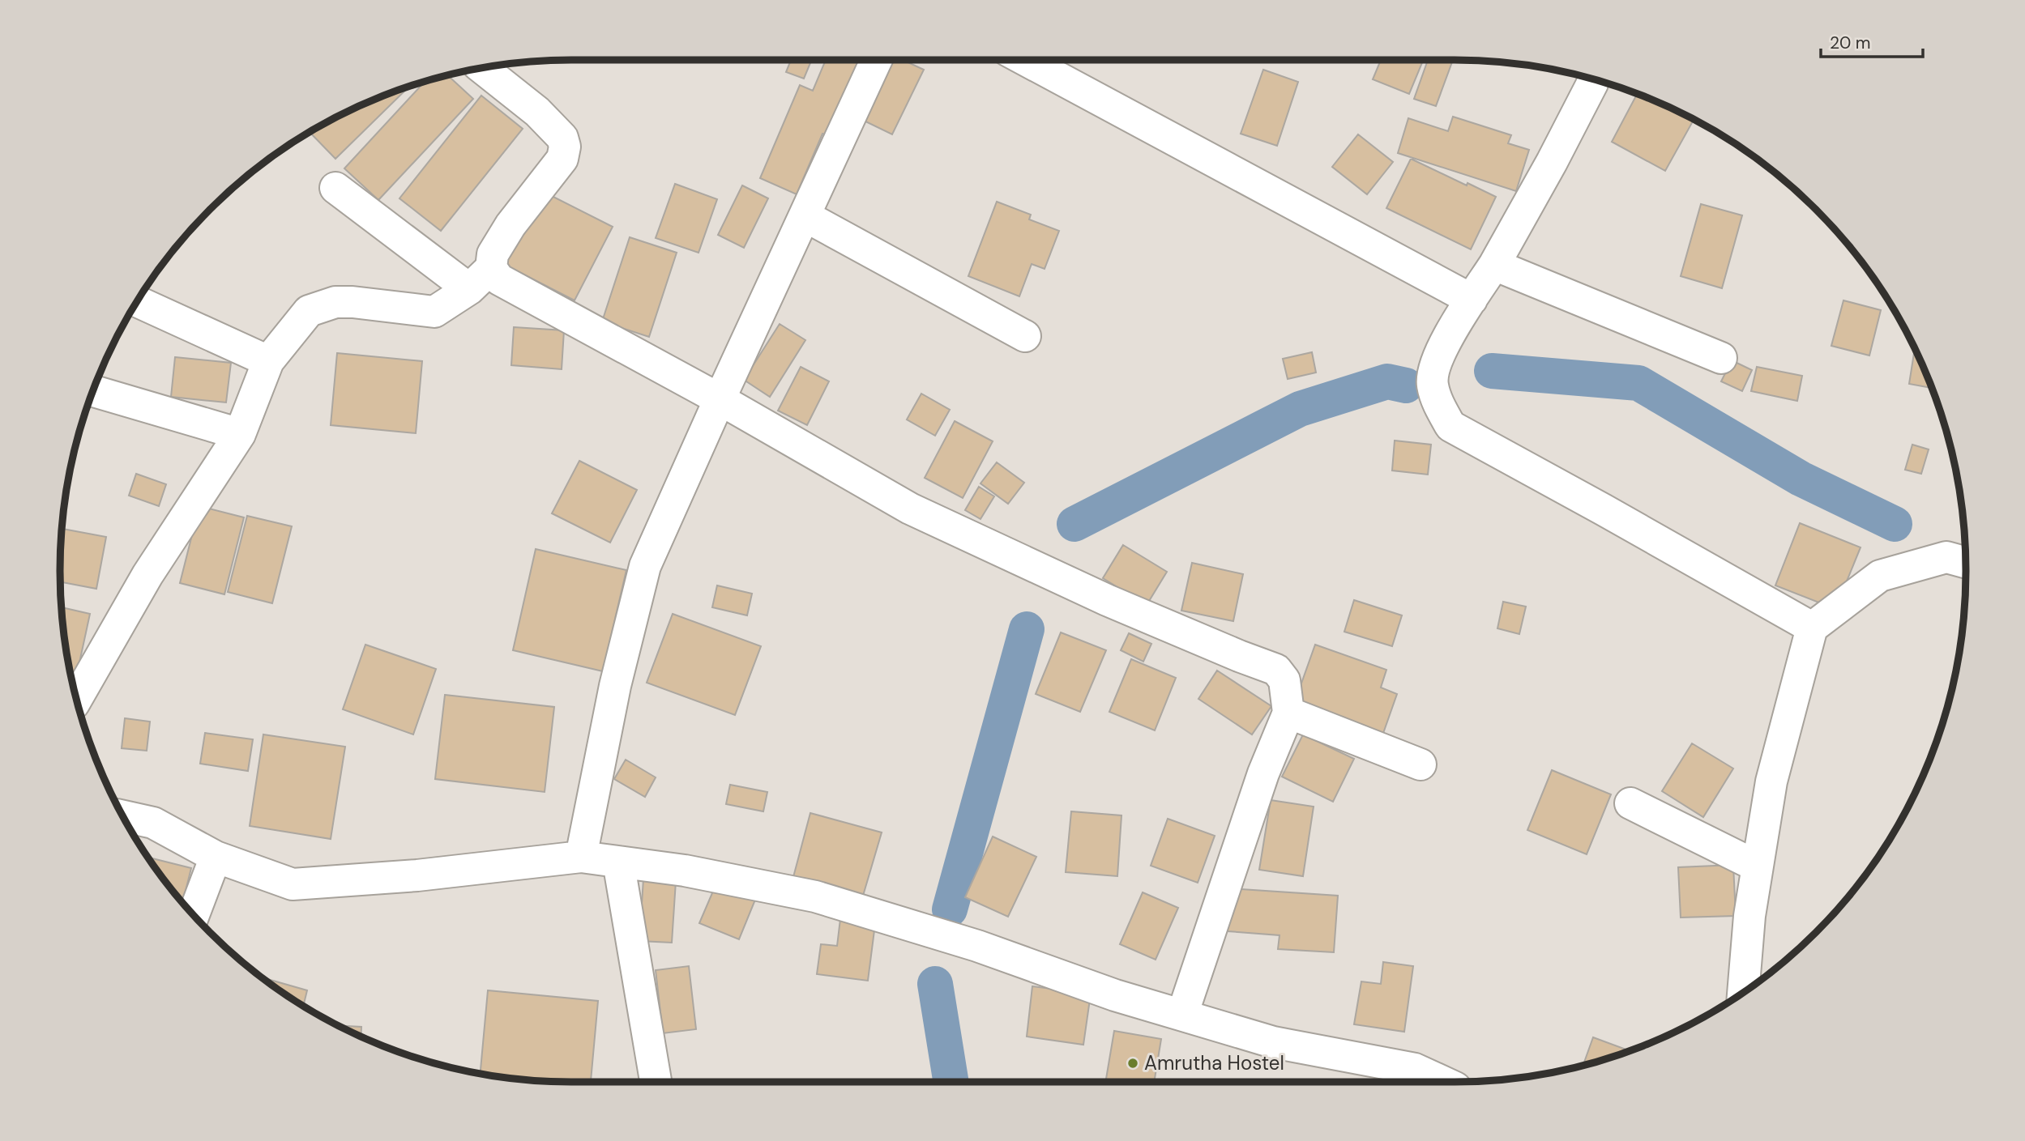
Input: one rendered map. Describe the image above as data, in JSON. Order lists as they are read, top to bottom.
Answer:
{
  "places": ["Amrutha Hostel"],
  "scale_bar": "20 m"
}
